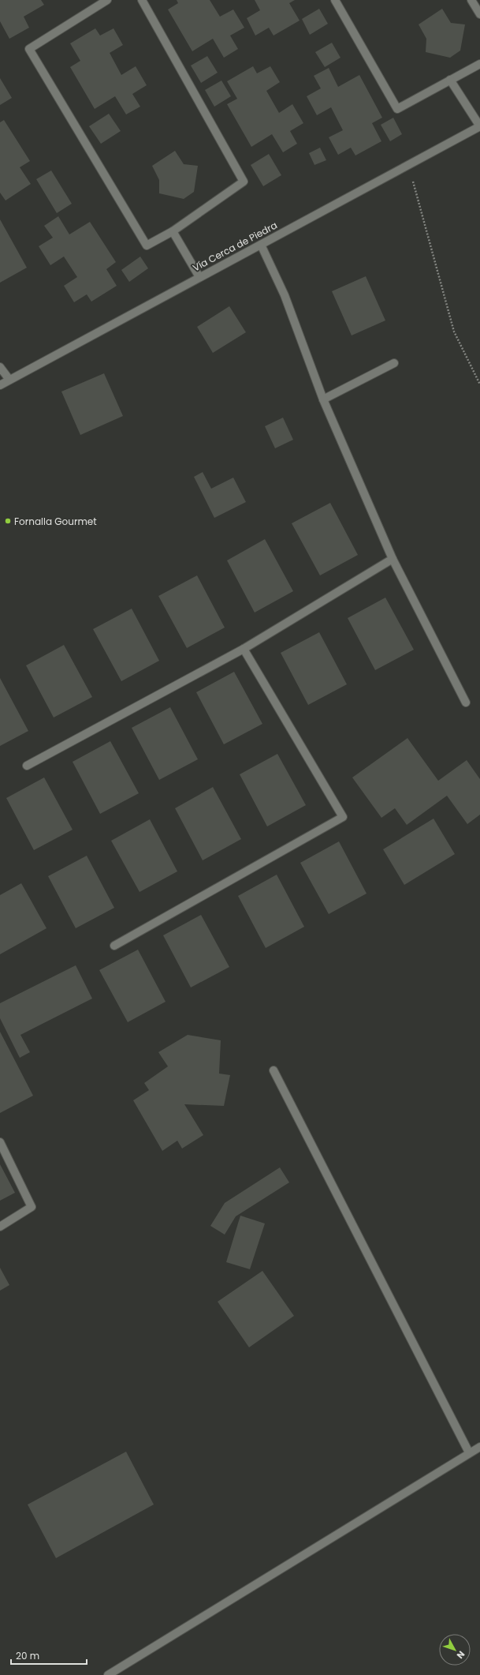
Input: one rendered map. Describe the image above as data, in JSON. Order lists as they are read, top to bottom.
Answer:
{
  "streets": {
    "street": ["Vía Cerca de Piedra"]
  },
  "places": ["Fornalla Gourmet"],
  "scale_bar": "20 m",
  "north": "bottom right"
}
